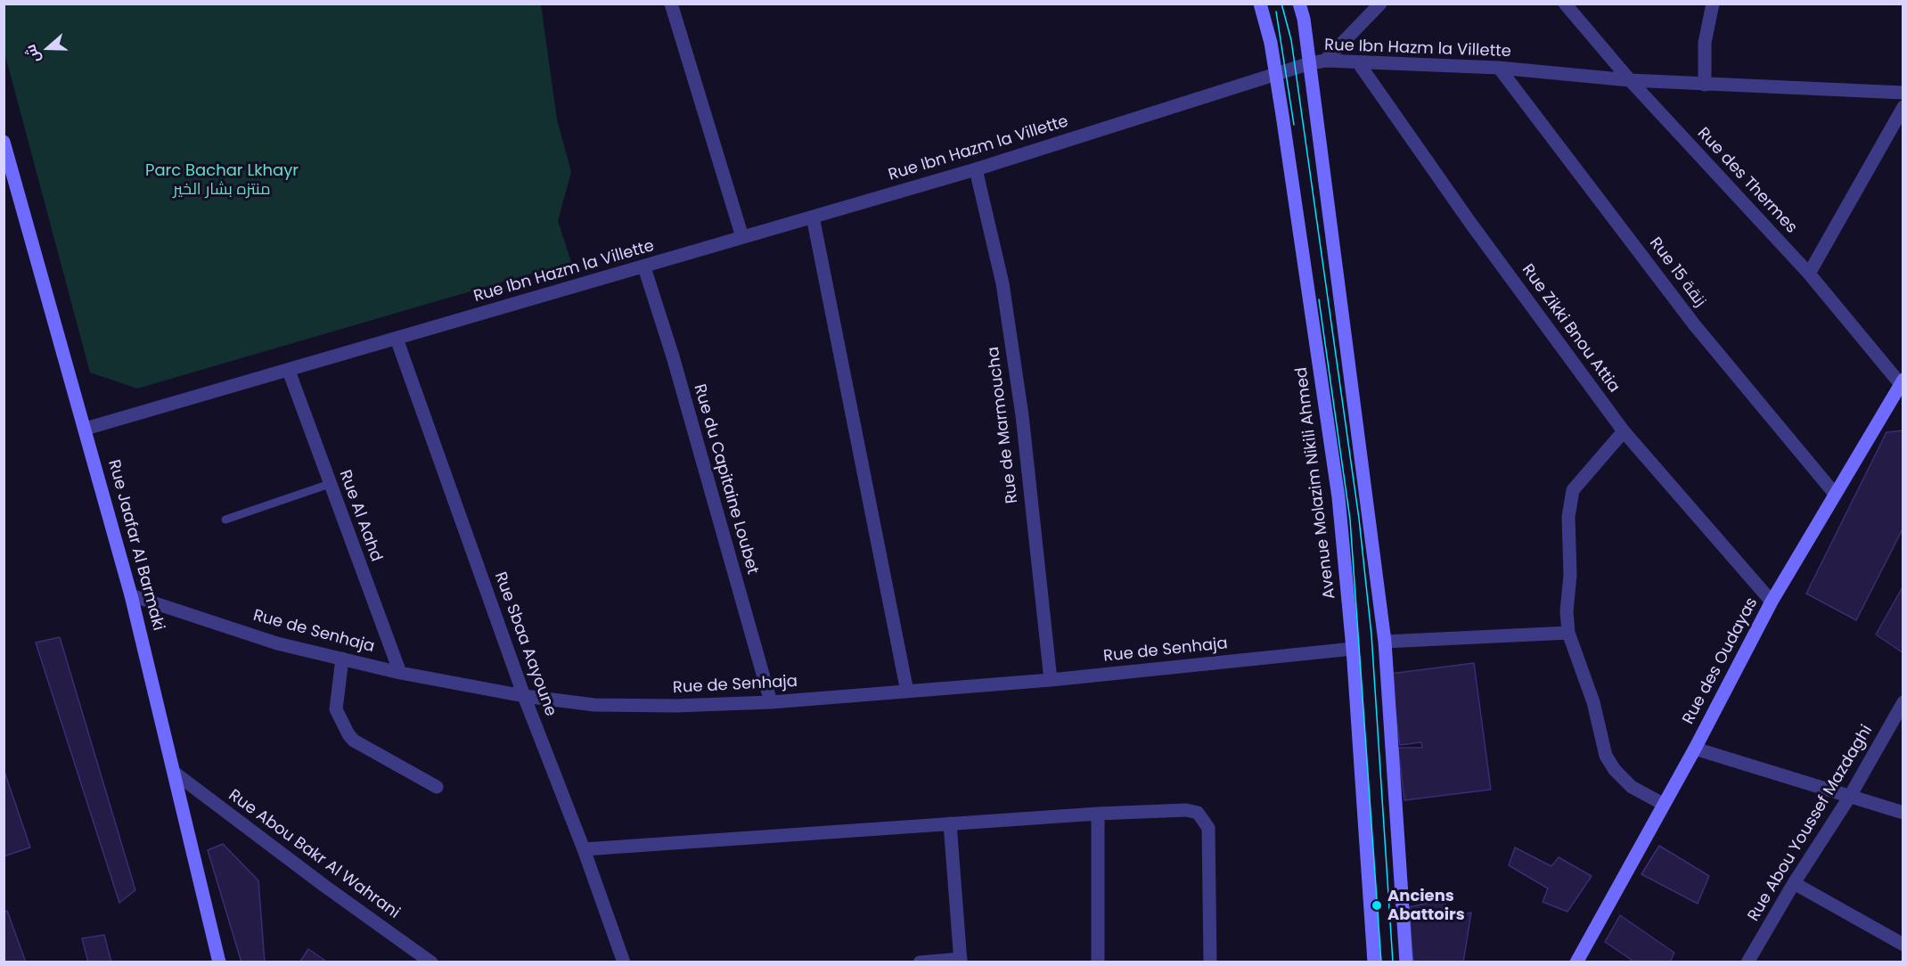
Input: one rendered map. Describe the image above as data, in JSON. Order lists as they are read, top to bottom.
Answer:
{
  "streets": {
    "street": [
      "Rue Ibn Hazm la Villette",
      "Rue des Thermes",
      "Rue 15 زنقة",
      "Rue Zikki Bnou Attia",
      "Rue de Marmoucha",
      "Rue du Capitaine Loubet",
      "Avenue Molazim Nikili Ahmed",
      "Rue Al Aahd",
      "Rue Jaafar Al Barmaki",
      "Rue de Senhaja",
      "Rue Sbaa Aayoune",
      "Rue des Oudayas",
      "Rue Abou Youssef Mazdaghi",
      "Rue Abou Bakr Al Wahrani"
    ]
  },
  "crossings": [
    ["Rue Ibn Hazm la Villette", "Rue des Thermes"],
    ["Rue Ibn Hazm la Villette", "Rue 15 زنقة"],
    ["Rue Ibn Hazm la Villette", "Rue Zikki Bnou Attia"],
    ["Rue Ibn Hazm la Villette", "Rue de Marmoucha"],
    ["Rue Ibn Hazm la Villette", "Rue du Capitaine Loubet"],
    ["Rue Ibn Hazm la Villette", "Avenue Molazim Nikili Ahmed"],
    ["Rue Ibn Hazm la Villette", "Rue Al Aahd"],
    ["Rue Ibn Hazm la Villette", "Rue Jaafar Al Barmaki"],
    ["Rue Ibn Hazm la Villette", "Rue Sbaa Aayoune"],
    ["Rue des Thermes", "Rue des Oudayas"],
    ["Rue 15 زنقة", "Rue des Oudayas"],
    ["Rue Zikki Bnou Attia", "Rue des Oudayas"],
    ["Rue de Marmoucha", "Rue de Senhaja"],
    ["Rue du Capitaine Loubet", "Rue de Senhaja"],
    ["Avenue Molazim Nikili Ahmed", "Rue de Senhaja"],
    ["Rue Al Aahd", "Rue de Senhaja"],
    ["Rue Jaafar Al Barmaki", "Rue de Senhaja"],
    ["Rue Jaafar Al Barmaki", "Rue Abou Bakr Al Wahrani"],
    ["Rue de Senhaja", "Rue Sbaa Aayoune"]
  ],
  "parks": ["Parc Bachar Lkhayr منتزه بشار الخير"],
  "places": ["Anciens Abattoirs"],
  "north": "left"
}
